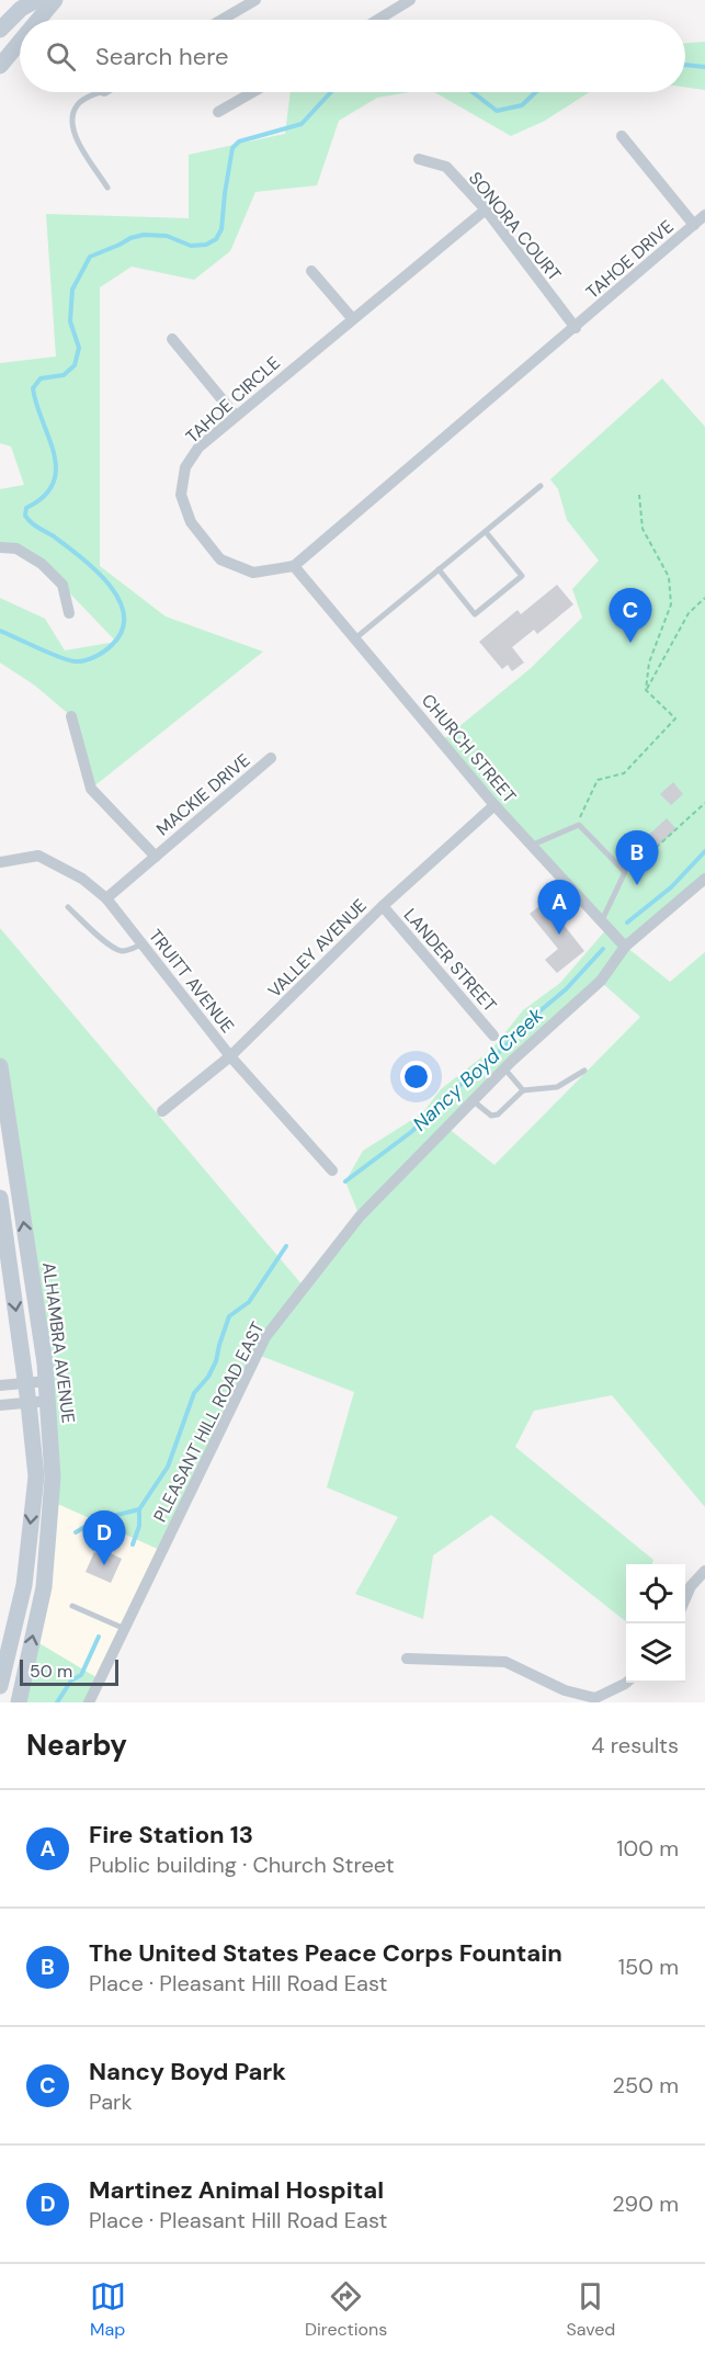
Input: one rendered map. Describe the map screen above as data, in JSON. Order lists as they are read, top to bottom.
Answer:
{
  "streets": {
    "main road": ["ALHAMBRA AVENUE"],
    "street": [
      "SONORA COURT",
      "TAHOE DRIVE",
      "TAHOE CIRCLE",
      "CHURCH STREET",
      "MACKIE DRIVE",
      "VALLEY AVENUE",
      "LANDER STREET",
      "TRUITT AVENUE",
      "PLEASANT HILL ROAD EAST"
    ]
  },
  "crossings": [
    ["SONORA COURT", "TAHOE DRIVE"],
    ["SONORA COURT", "TAHOE CIRCLE"],
    ["TAHOE CIRCLE", "CHURCH STREET"],
    ["CHURCH STREET", "VALLEY AVENUE"],
    ["CHURCH STREET", "PLEASANT HILL ROAD EAST"],
    ["MACKIE DRIVE", "TRUITT AVENUE"],
    ["VALLEY AVENUE", "LANDER STREET"],
    ["VALLEY AVENUE", "TRUITT AVENUE"]
  ],
  "water": ["Nancy Boyd Creek"],
  "scale_bar": "50 m",
  "page": {
    "search": "Search here",
    "pins": [
      "C",
      "B",
      "A",
      "D"
    ],
    "scale": "50 m",
    "heading": ["Nearby", "4 results"],
    "list": [
      {
        "mark": "A",
        "name": "Fire Station 13",
        "note": "Public building · Church Street",
        "value": "100 m"
      },
      {
        "mark": "B",
        "name": "The United States Peace Corps Fountain",
        "note": "Place · Pleasant Hill Road East",
        "value": "150 m"
      },
      {
        "mark": "C",
        "name": "Nancy Boyd Park",
        "note": "Park",
        "value": "250 m"
      },
      {
        "mark": "D",
        "name": "Martinez Animal Hospital",
        "note": "Place · Pleasant Hill Road East",
        "value": "290 m"
      }
    ],
    "nav": ["Map", "Directions", "Saved"]
  }
}
